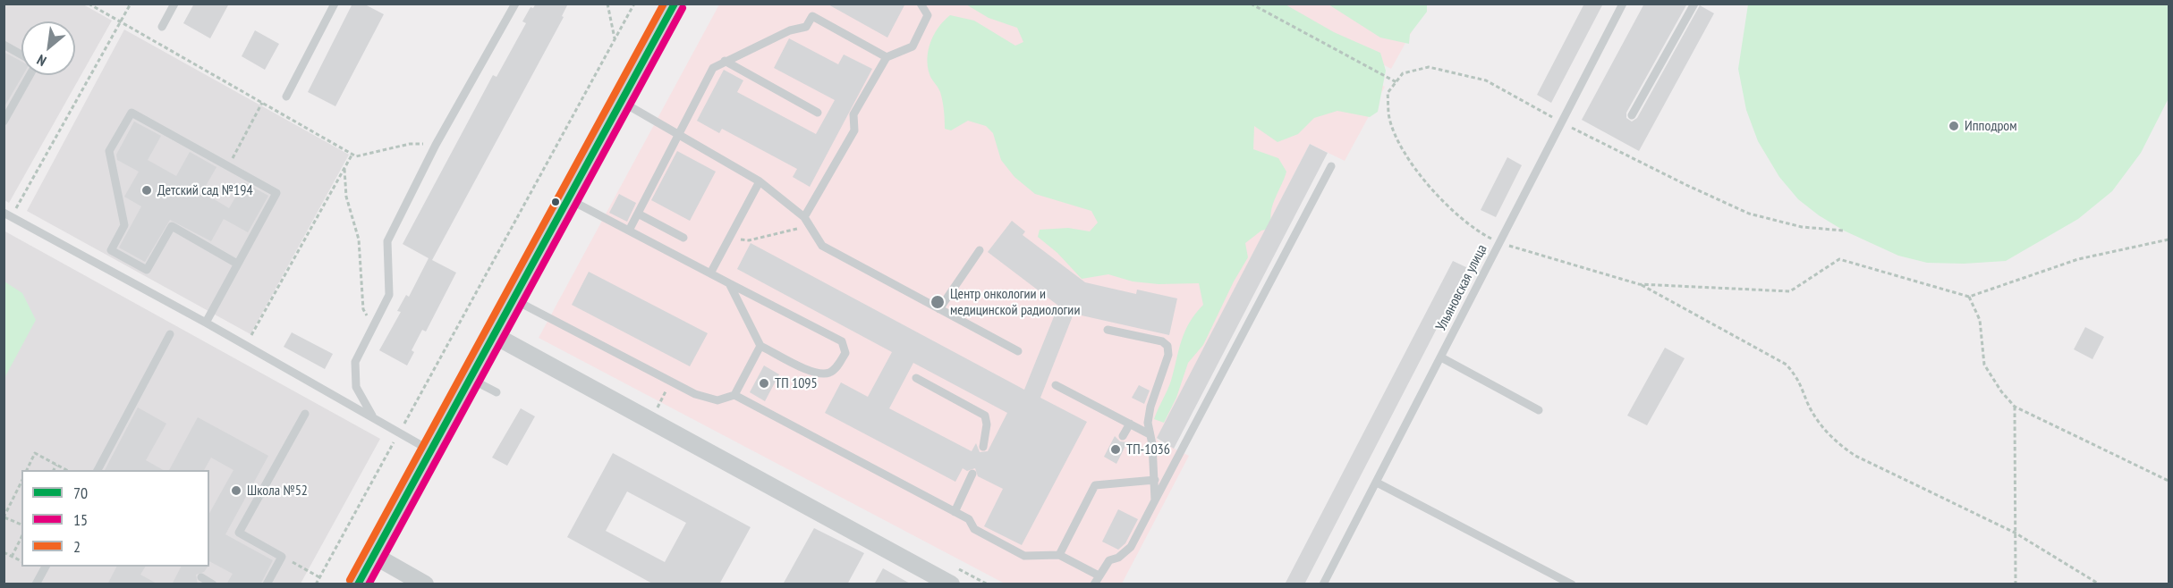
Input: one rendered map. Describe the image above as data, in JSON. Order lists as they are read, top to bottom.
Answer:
{
  "streets": {
    "lane": ["Ульяновская улица"]
  },
  "places": [
    "Ипподром",
    "Детский сад №194",
    "Центр онкологии и медицинской радиологии",
    "ТП 1095",
    "ТП-1036",
    "Школа №52"
  ],
  "lines": ["transit line 70", "transit line 2", "transit line 15"],
  "legend": ["70", "15", "2"],
  "north": "bottom left"
}
